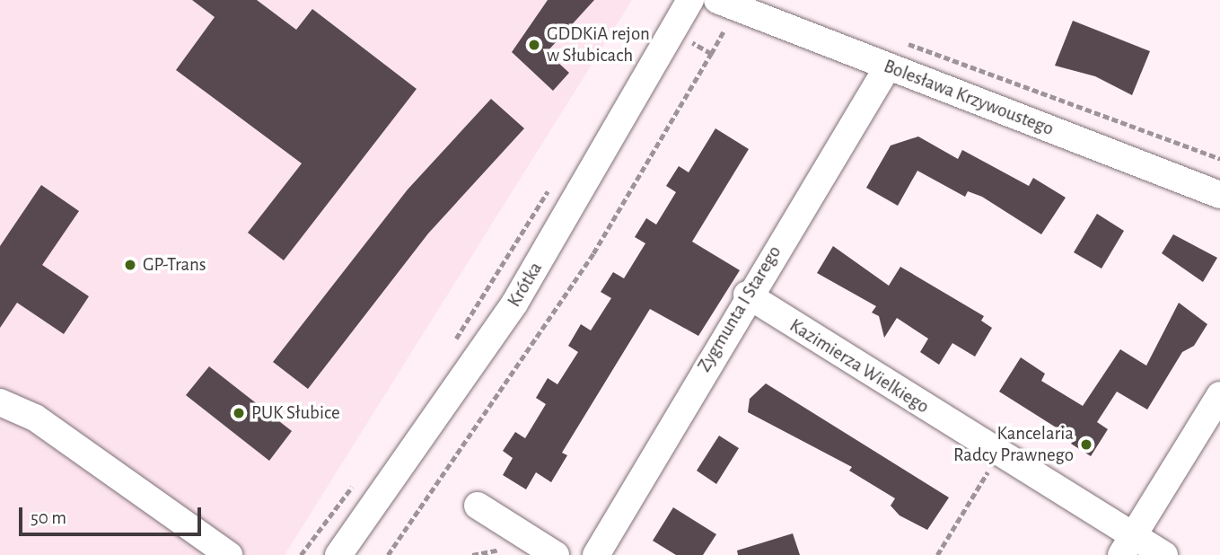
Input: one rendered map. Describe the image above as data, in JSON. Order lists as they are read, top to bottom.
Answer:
{
  "streets": {
    "street": [
      "Bolesława Krzywoustego",
      "Krótka",
      "Zygmunta I Starego",
      "Kazimierza Wielkiego"
    ]
  },
  "crossings": [
    ["Bolesława Krzywoustego", "Zygmunta I Starego"],
    ["Zygmunta I Starego", "Kazimierza Wielkiego"]
  ],
  "places": [
    "GDDKiA rejon w Słubicach",
    "GP-Trans",
    "PUK Słubice",
    "Kancelaria Radcy Prawnego"
  ],
  "scale_bar": "50 m"
}
